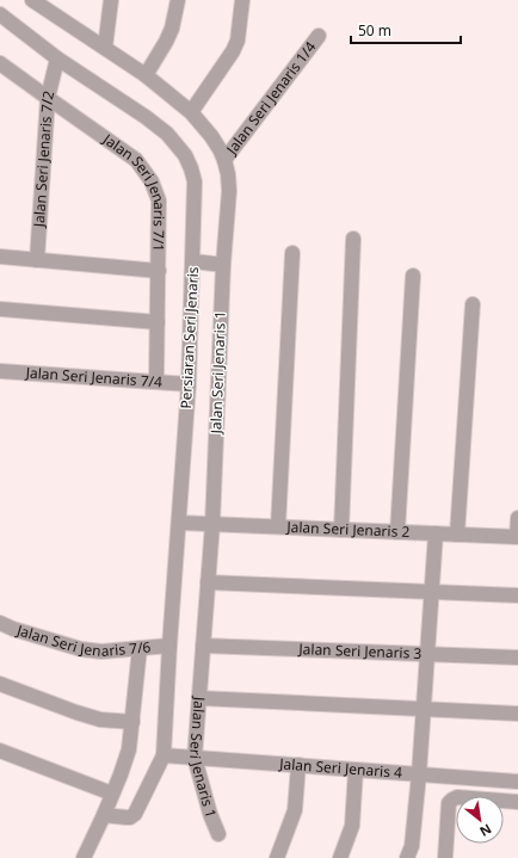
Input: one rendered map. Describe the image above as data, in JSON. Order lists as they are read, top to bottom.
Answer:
{
  "streets": {
    "street": [
      "Jalan Seri Jenaris 1/4",
      "Jalan Seri Jenaris 7/2",
      "Jalan Seri Jenaris 7/1",
      "Persiaran Seri Jenaris",
      "Jalan Seri Jenaris 1",
      "Jalan Seri Jenaris 7/4",
      "Jalan Seri Jenaris 2",
      "Jalan Seri Jenaris 7/6",
      "Jalan Seri Jenaris 3",
      "Jalan Seri Jenaris 4"
    ]
  },
  "crossings": [
    ["Jalan Seri Jenaris 1/4", "Jalan Seri Jenaris 1"],
    ["Jalan Seri Jenaris 7/2", "Jalan Seri Jenaris 7/1"],
    ["Jalan Seri Jenaris 7/2", "Persiaran Seri Jenaris"],
    ["Jalan Seri Jenaris 7/1", "Jalan Seri Jenaris 7/4"],
    ["Persiaran Seri Jenaris", "Jalan Seri Jenaris 7/4"],
    ["Persiaran Seri Jenaris", "Jalan Seri Jenaris 2"],
    ["Persiaran Seri Jenaris", "Jalan Seri Jenaris 7/6"],
    ["Persiaran Seri Jenaris", "Jalan Seri Jenaris 4"],
    ["Jalan Seri Jenaris 1", "Jalan Seri Jenaris 2"],
    ["Jalan Seri Jenaris 1", "Jalan Seri Jenaris 3"],
    ["Jalan Seri Jenaris 1", "Jalan Seri Jenaris 4"]
  ],
  "scale_bar": "50 m",
  "north": "bottom right"
}
